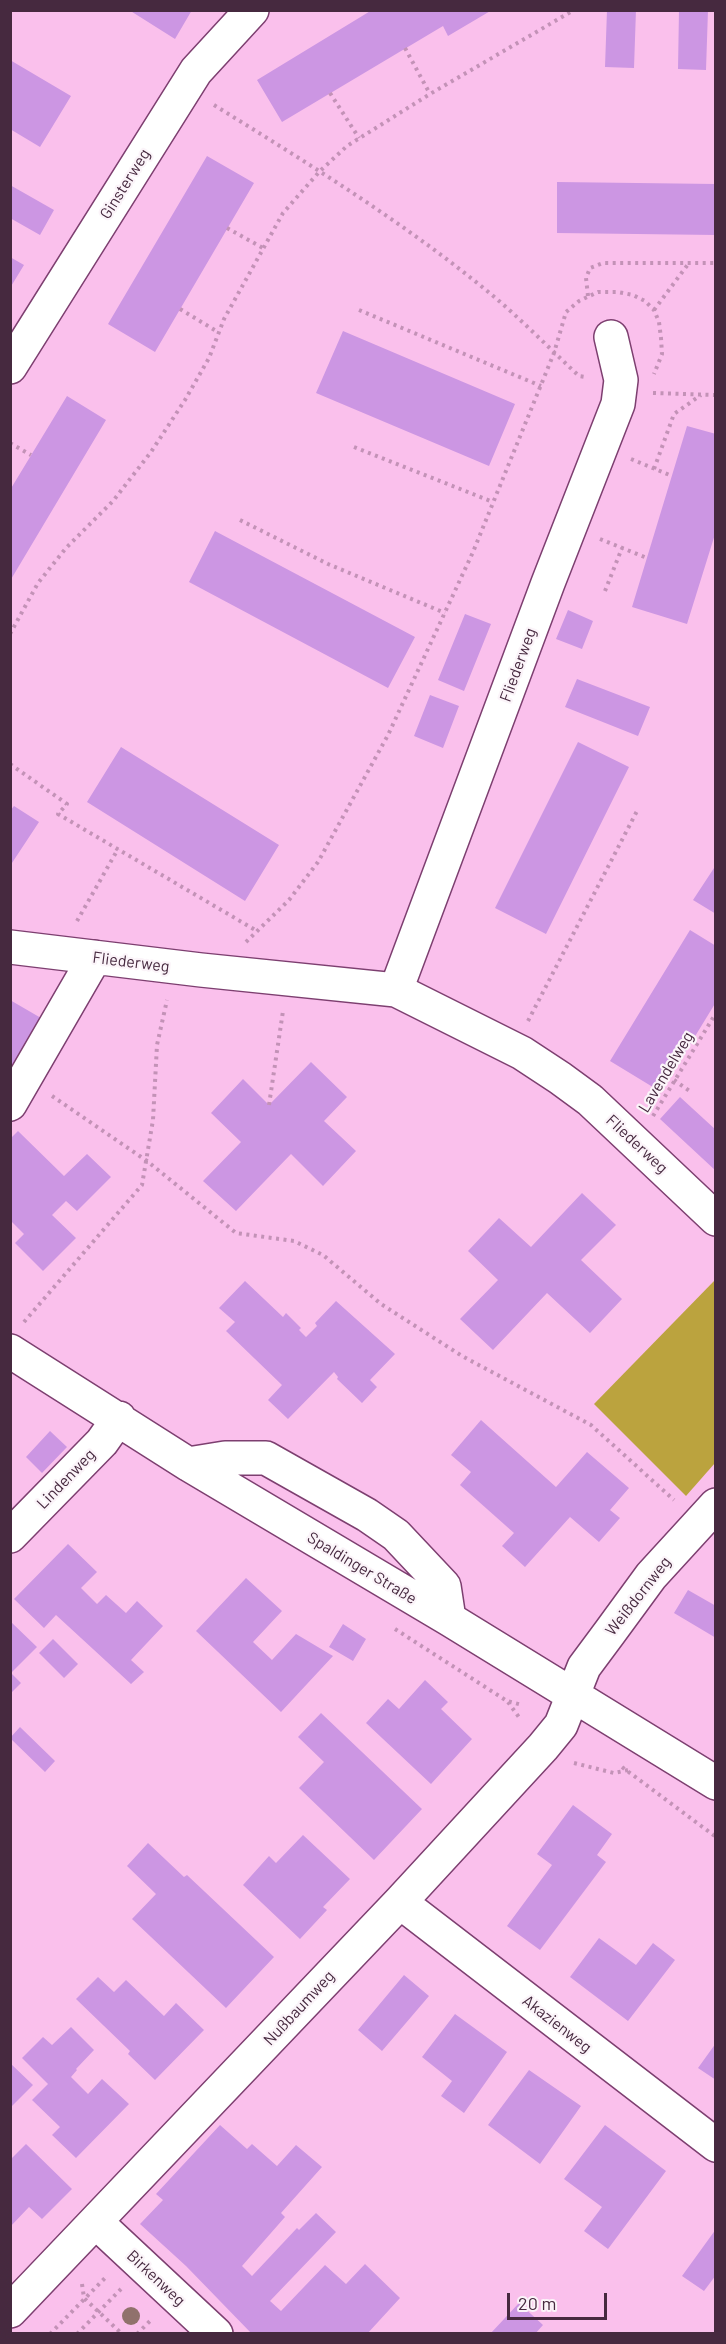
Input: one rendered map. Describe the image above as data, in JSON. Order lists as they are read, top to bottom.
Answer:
{
  "streets": {
    "street": [
      "Ginsterweg",
      "Fliederweg",
      "Lindenweg",
      "Spaldinger Straße",
      "Weißdornweg",
      "Nußbaumweg",
      "Akazienweg",
      "Birkenweg"
    ],
    "path": ["Lavendelweg"]
  },
  "crossings": [
    ["Fliederweg", "Lavendelweg"],
    ["Lindenweg", "Spaldinger Straße"],
    ["Spaldinger Straße", "Weißdornweg"],
    ["Spaldinger Straße", "Nußbaumweg"],
    ["Weißdornweg", "Nußbaumweg"],
    ["Nußbaumweg", "Akazienweg"],
    ["Nußbaumweg", "Birkenweg"]
  ],
  "scale_bar": "20 m"
}
